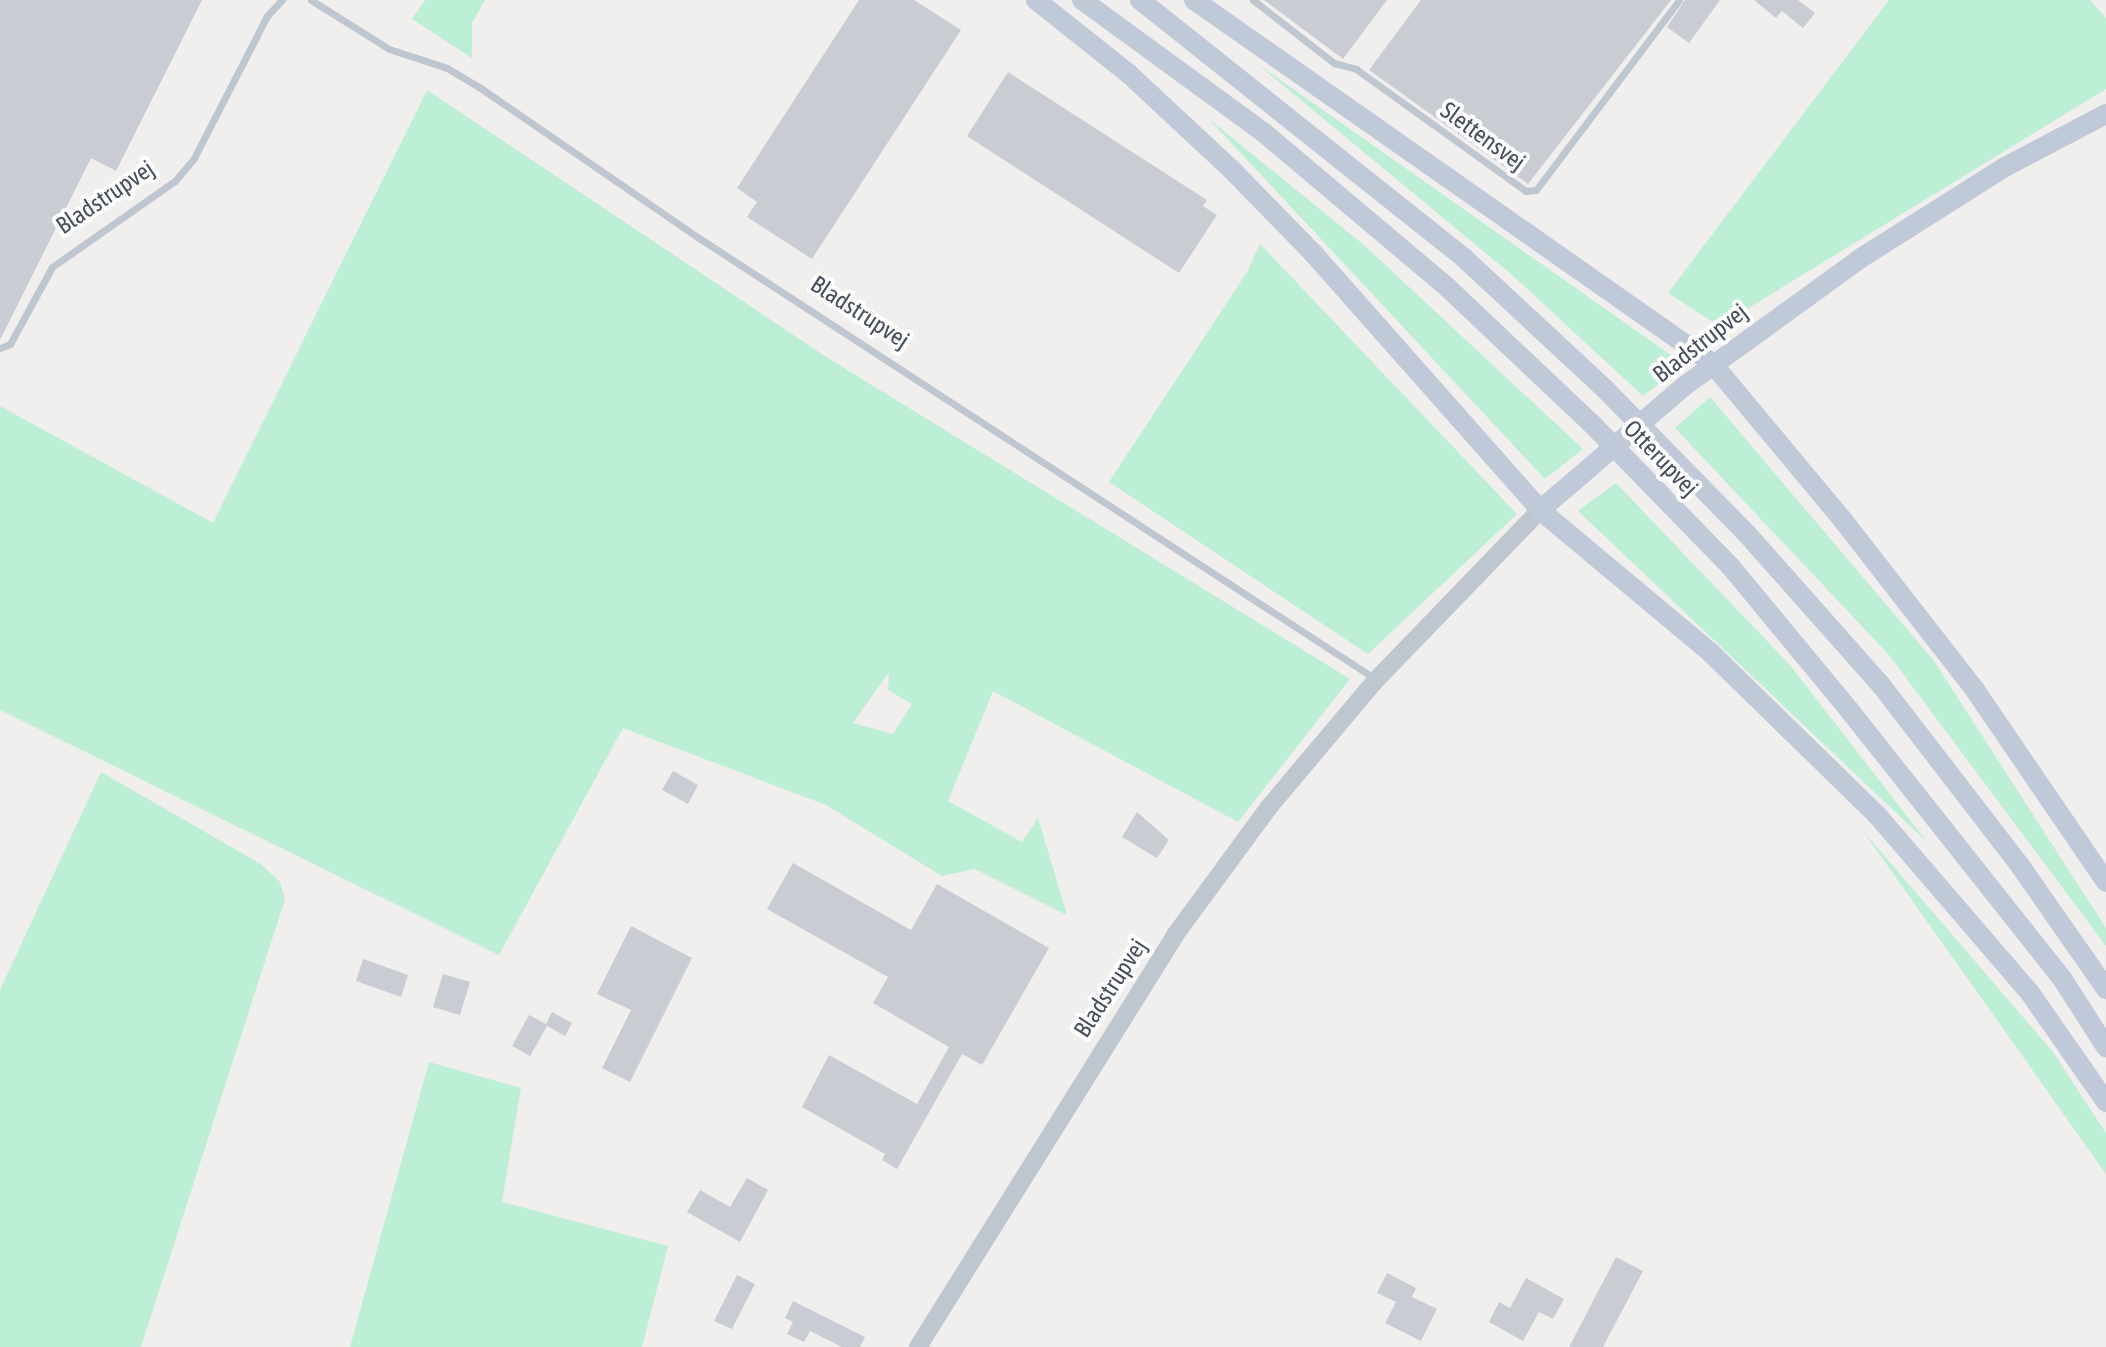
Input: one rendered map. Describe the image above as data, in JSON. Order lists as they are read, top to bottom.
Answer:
{
  "streets": {
    "main road": ["Bladstrupvej", "Otterupvej"],
    "lane": ["Slettensvej"]
  }
}
